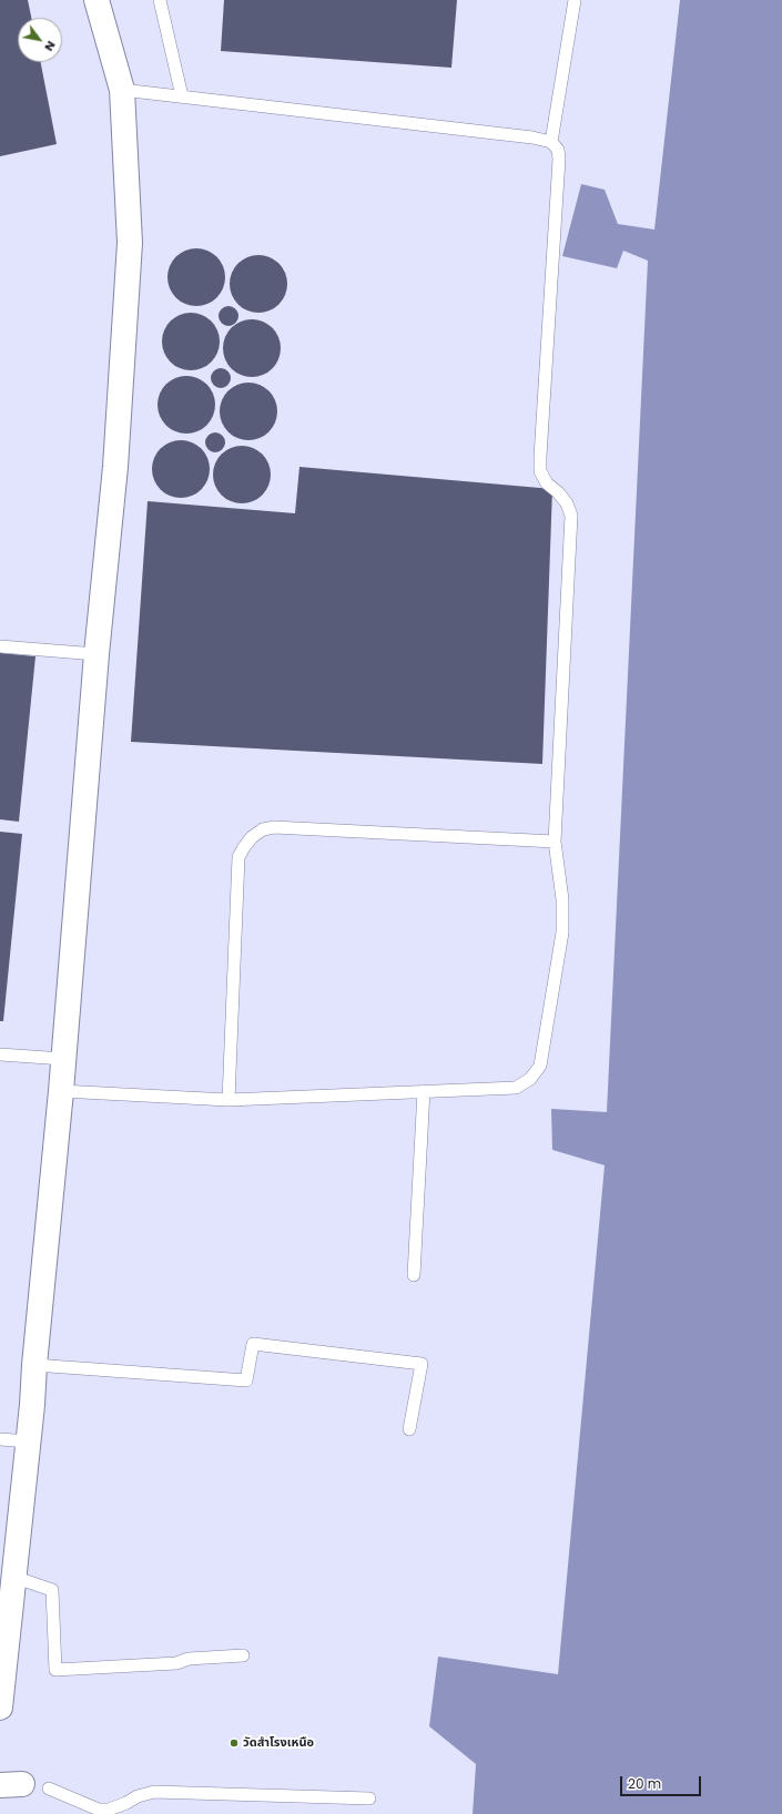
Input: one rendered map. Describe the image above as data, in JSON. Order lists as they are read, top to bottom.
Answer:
{
  "places": ["วัดสำโรงเหนือ"],
  "scale_bar": "20 m",
  "north": "bottom right"
}
